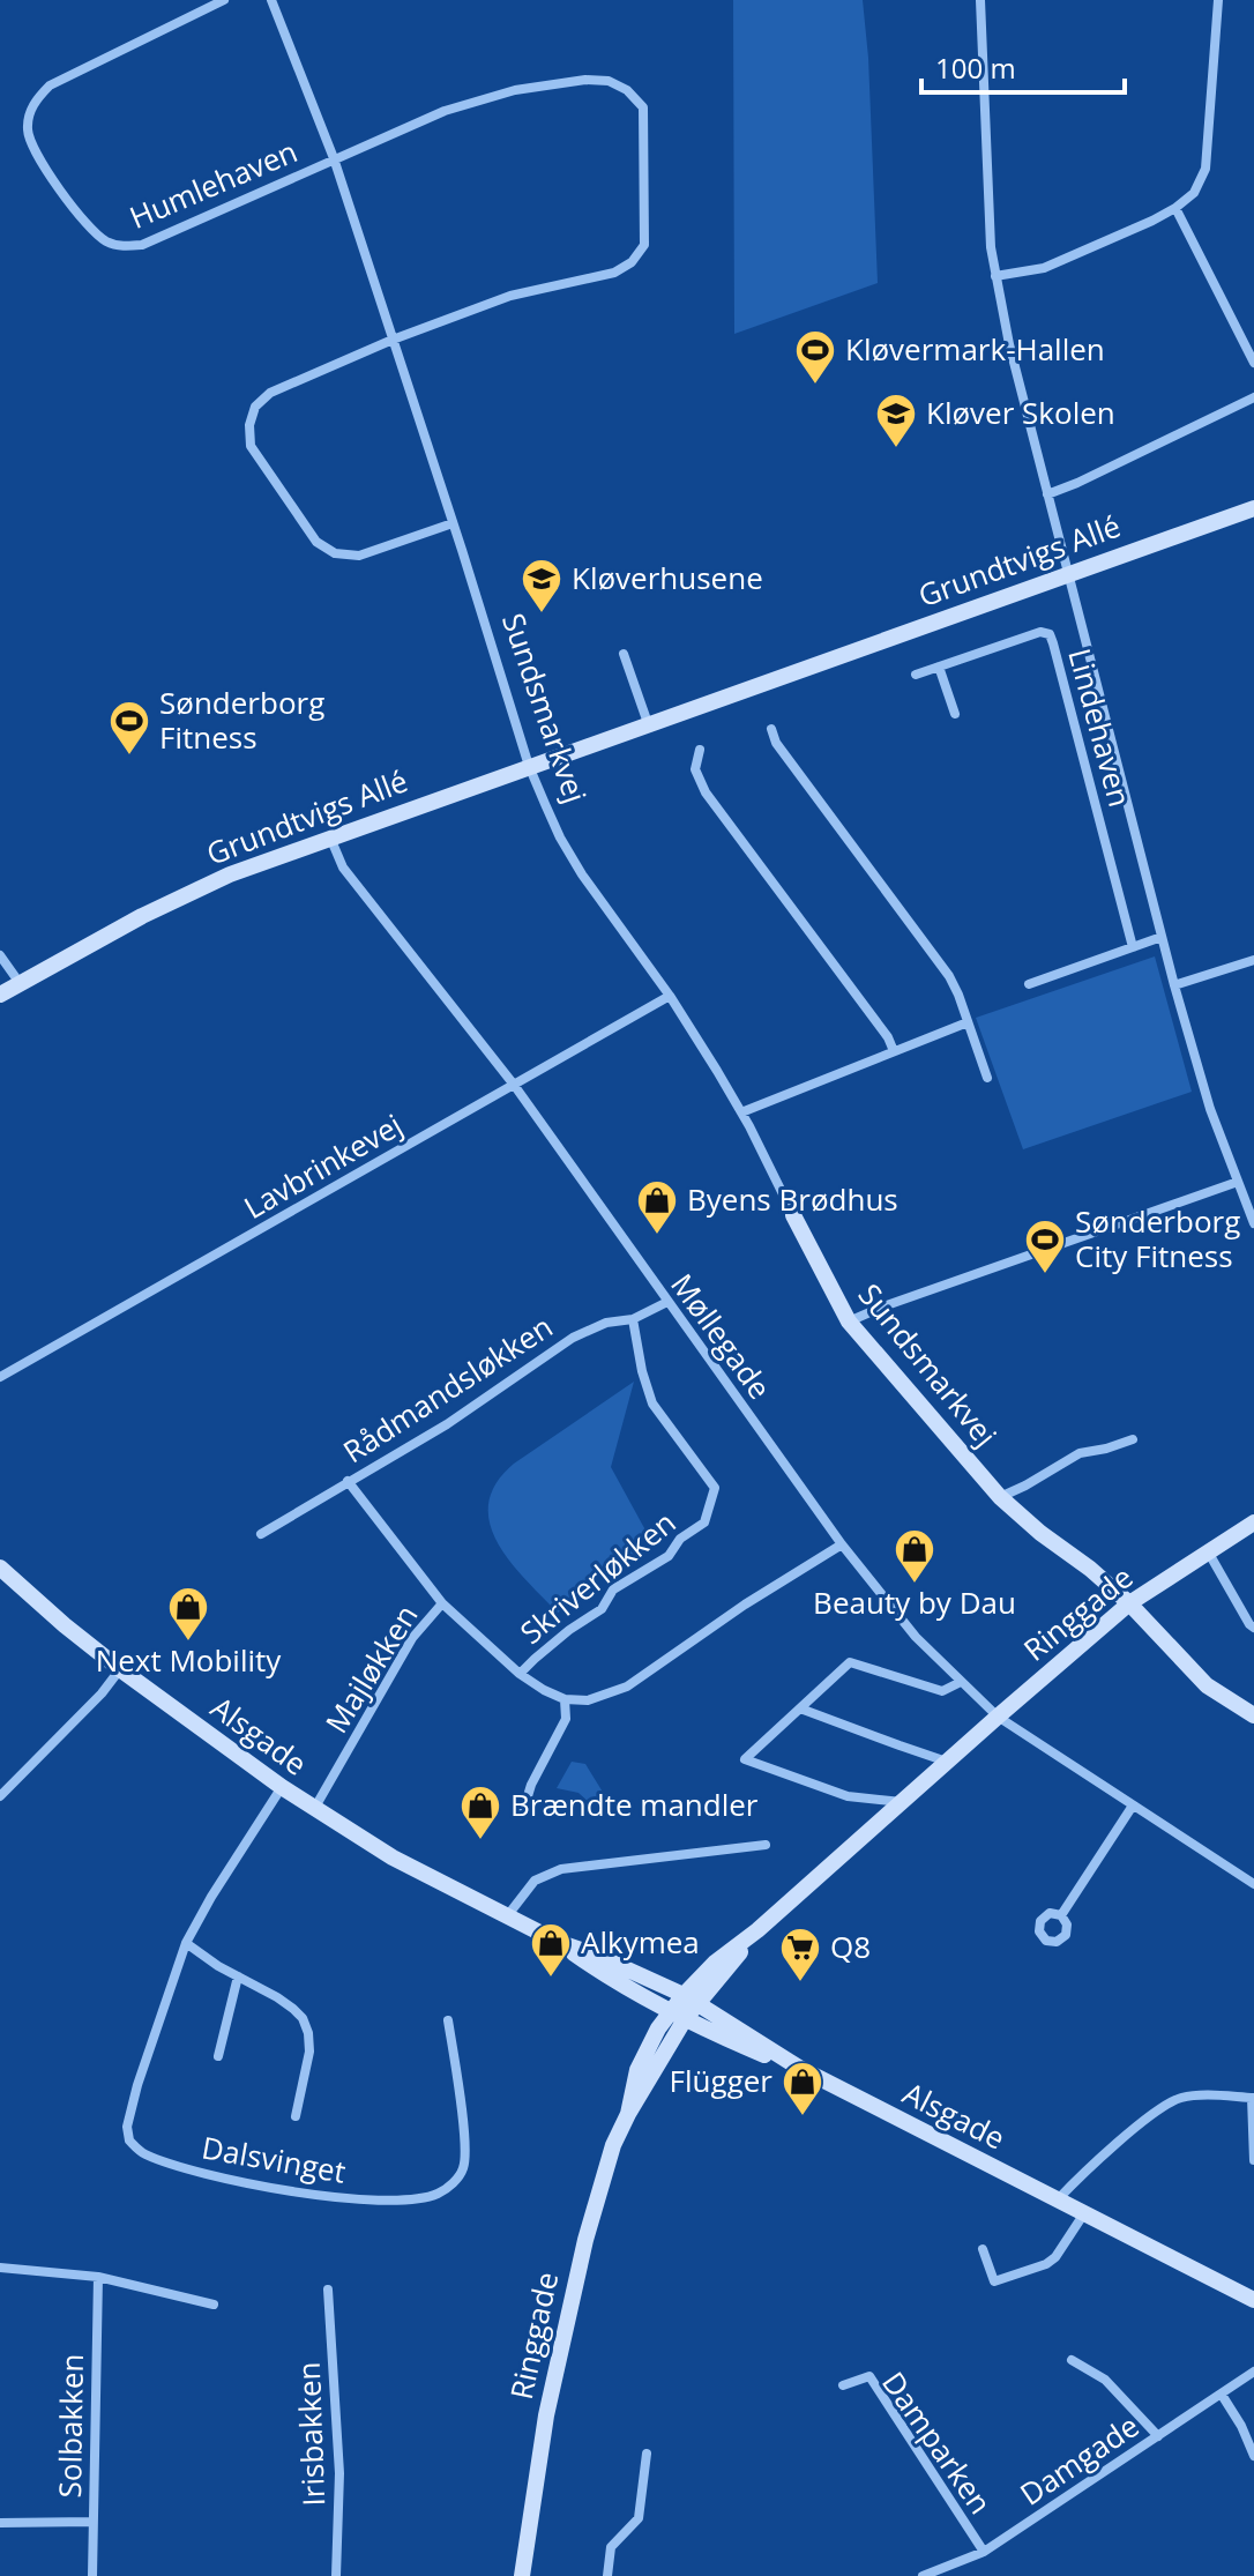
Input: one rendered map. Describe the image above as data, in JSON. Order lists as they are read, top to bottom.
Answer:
{
  "streets": {
    "street": [
      "Humlehaven",
      "Grundtvigs Allé",
      "Sundsmarkvej",
      "Lindehaven",
      "Lavbrinkevej",
      "Møllegade",
      "Rådmandsløkken",
      "Skriverløkken",
      "Ringgade",
      "Majløkken",
      "Alsgade",
      "Dalsvinget",
      "Solbakken",
      "Irisbakken",
      "Damparken",
      "Damgade"
    ]
  },
  "crossings": [
    ["Humlehaven", "Sundsmarkvej"],
    ["Grundtvigs Allé", "Sundsmarkvej"],
    ["Grundtvigs Allé", "Møllegade"],
    ["Sundsmarkvej", "Lavbrinkevej"],
    ["Sundsmarkvej", "Ringgade"],
    ["Lavbrinkevej", "Møllegade"],
    ["Møllegade", "Rådmandsløkken"],
    ["Møllegade", "Ringgade"],
    ["Rådmandsløkken", "Skriverløkken"],
    ["Ringgade", "Alsgade"],
    ["Majløkken", "Alsgade"],
    ["Alsgade", "Dalsvinget"],
    ["Damparken", "Damgade"]
  ],
  "places": {
    "sports": ["Kløvermark-Hallen", "Sønderborg Fitness", "Sønderborg City Fitness"],
    "school or university": ["Kløver Skolen", "Kløverhusene"],
    "shop": [
      "Byens Brødhus",
      "Beauty by Dau",
      "Next Mobility",
      "Brændte mandler",
      "Alkymea",
      "Flügger"
    ],
    "supermarket": ["Q8"]
  },
  "scale_bar": "100 m"
}
